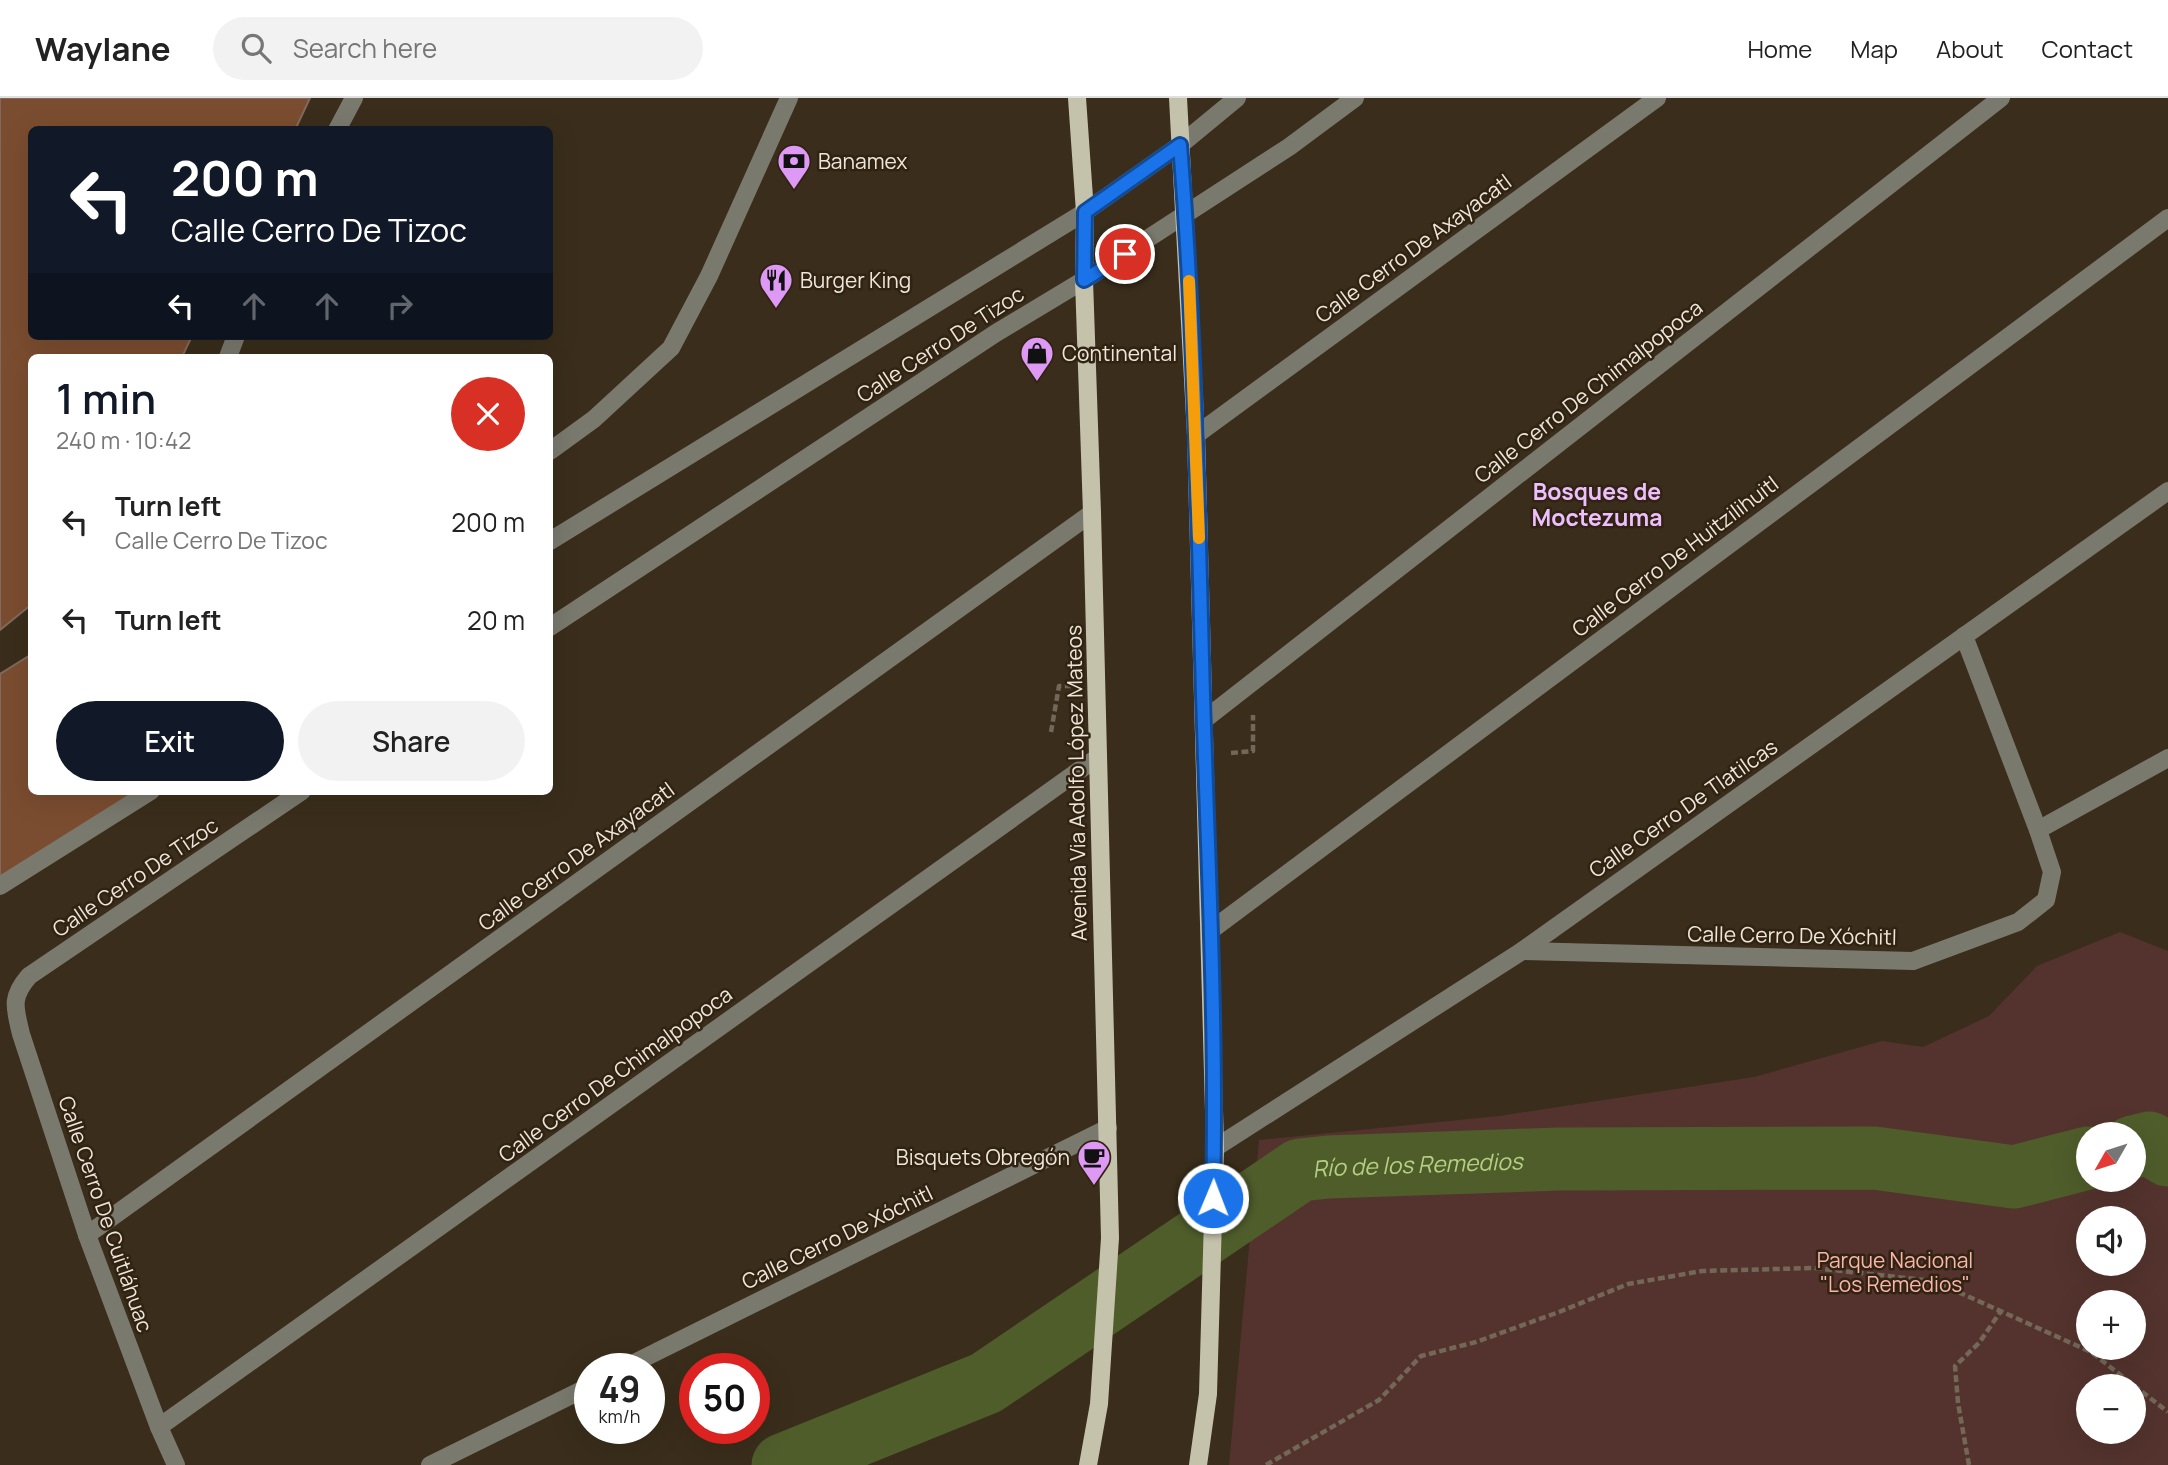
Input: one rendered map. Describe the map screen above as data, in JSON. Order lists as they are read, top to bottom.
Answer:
{
  "streets": {
    "main road": ["Avenida Via Adolfo López Mateos"],
    "street": [
      "Calle Cerro De Axayacatl",
      "Calle Cerro De Tizoc",
      "Calle Cerro De Chimalpopoca",
      "Calle Cerro De Huitzilihuitl",
      "Calle Cerro De Tlatilcas",
      "Calle Cerro De Xóchitl",
      "Calle Cerro De Cuitláhuac"
    ]
  },
  "crossings": [
    ["Calle Cerro De Axayacatl", "Avenida Via Adolfo López Mateos"],
    ["Calle Cerro De Axayacatl", "Calle Cerro De Cuitláhuac"],
    ["Calle Cerro De Tizoc", "Avenida Via Adolfo López Mateos"],
    ["Calle Cerro De Tizoc", "Calle Cerro De Cuitláhuac"],
    ["Calle Cerro De Chimalpopoca", "Avenida Via Adolfo López Mateos"],
    ["Calle Cerro De Chimalpopoca", "Calle Cerro De Cuitláhuac"],
    ["Avenida Via Adolfo López Mateos", "Calle Cerro De Xóchitl"],
    ["Calle Cerro De Tlatilcas", "Calle Cerro De Xóchitl"]
  ],
  "districts": ["Bosques de Moctezuma"],
  "water": ["Río de los Remedios"],
  "parks": ["Parque Nacional \"Los Remedios\""],
  "places": {
    "bank": ["Banamex"],
    "restaurant": ["Burger King"],
    "shop": ["Continental"],
    "cafe": ["Bisquets Obregón"]
  },
  "north": "bottom left",
  "page": {
    "header": "Waylane",
    "search": "Search here",
    "nav": [
      "Home",
      "Map",
      "About",
      "Contact"
    ],
    "turn": ["200 m", "Calle Cerro De Tizoc"],
    "heading": ["1 min", "240 m · 10:42"],
    "list": [
      {
        "name": "Turn left",
        "note": "Calle Cerro De Tizoc",
        "value": "200 m"
      },
      {
        "name": "Turn left",
        "value": "20 m"
      }
    ],
    "buttons": ["Exit", "Share"],
    "map_buttons": ["+", "−"],
    "speed": "49 km/h",
    "limit": "50"
  }
}
